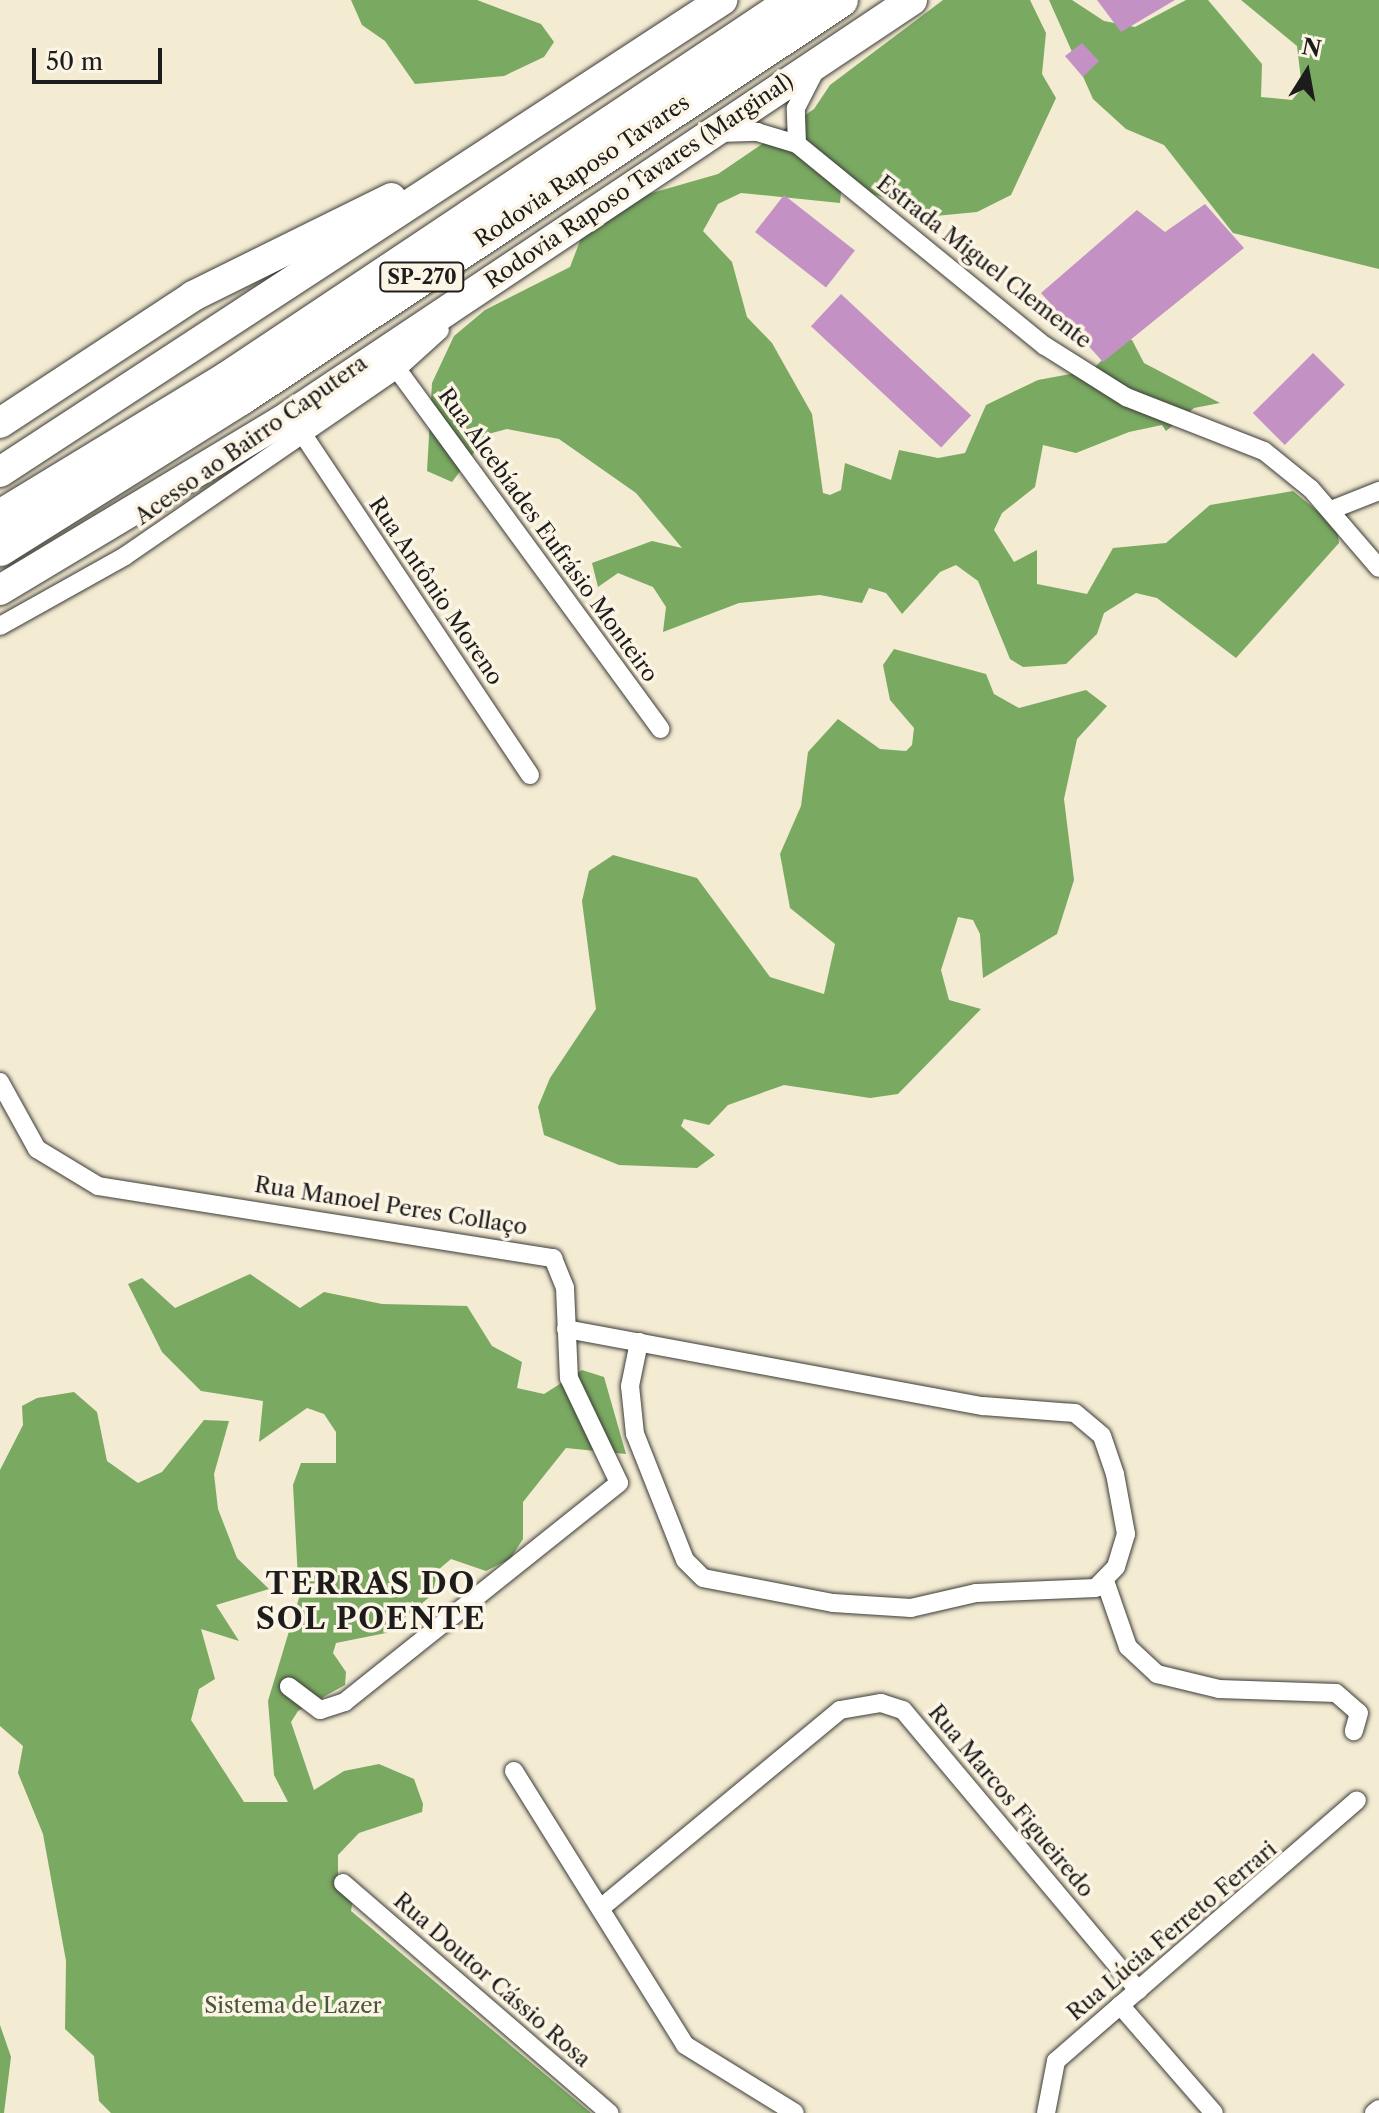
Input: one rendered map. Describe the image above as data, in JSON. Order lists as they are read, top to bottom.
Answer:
{
  "streets": {
    "highway": ["Rodovia Raposo Tavares", "Rodovia Raposo Tavares (Marginal)", "SP-270"],
    "street": [
      "Estrada Miguel Clemente",
      "Acesso ao Bairro Caputera",
      "Rua Alcebíades Eufrásio Monteiro",
      "Rua Antônio Moreno",
      "Rua Manoel Peres Collaço",
      "Rua Marcos Figueiredo",
      "Rua Lúcia Ferreto Ferrari",
      "Rua Doutor Cássio Rosa"
    ]
  },
  "crossings": [
    ["Rodovia Raposo Tavares (Marginal)", "Estrada Miguel Clemente"],
    ["Rodovia Raposo Tavares (Marginal)", "Acesso ao Bairro Caputera"],
    ["Acesso ao Bairro Caputera", "Rua Alcebíades Eufrásio Monteiro"],
    ["Acesso ao Bairro Caputera", "Rua Antônio Moreno"],
    ["Rua Marcos Figueiredo", "Rua Lúcia Ferreto Ferrari"]
  ],
  "districts": ["TERRAS DO SOL POENTE"],
  "parks": ["Sistema de Lazer"],
  "scale_bar": "50 m",
  "north": "top"
}
